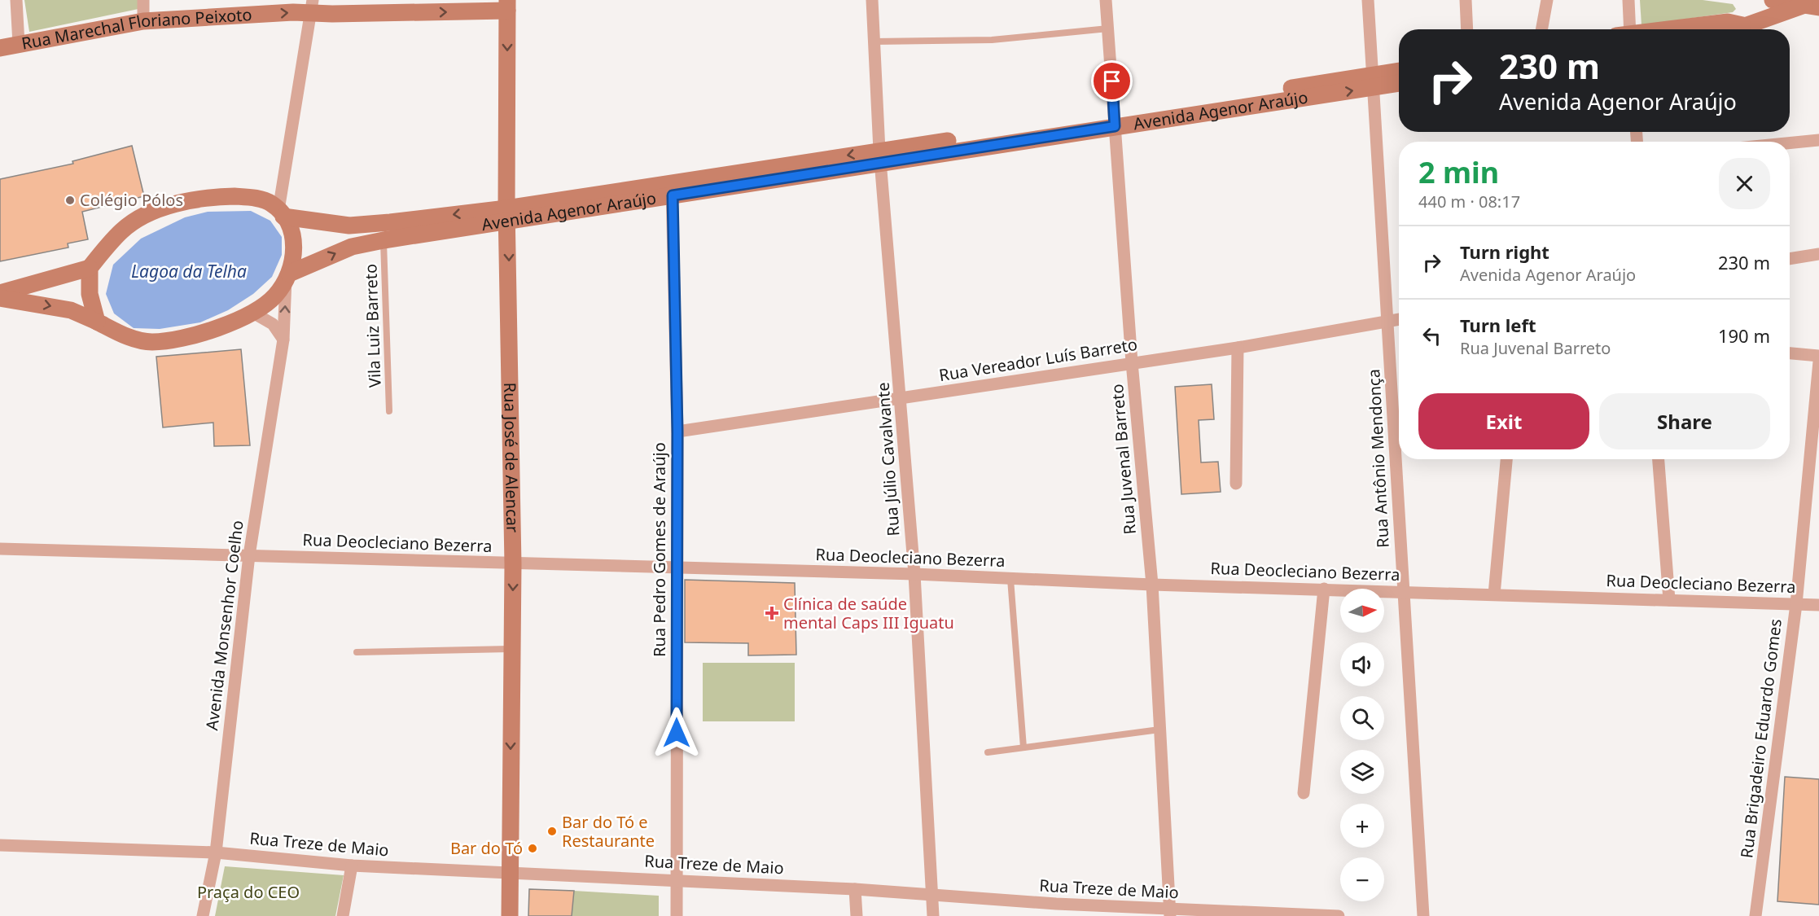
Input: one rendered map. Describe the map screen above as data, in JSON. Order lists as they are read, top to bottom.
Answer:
{
  "streets": {
    "street": [
      "Rua Marechal Floriano Peixoto",
      "Avenida Agenor Araújo",
      "Rua Vereador Luís Barreto",
      "Rua José de Alencar",
      "Rua Antônio Mendonça",
      "Rua Júlio Cavalvante",
      "Rua Juvenal Barreto",
      "Rua Deocleciano Bezerra",
      "Rua Pedro Gomes de Araújo",
      "Avenida Monsenhor Coelho",
      "Rua Brigadeiro Eduardo Gomes",
      "Rua Treze de Maio"
    ],
    "lane": ["Vila Luiz Barreto"]
  },
  "crossings": [
    ["Rua Marechal Floriano Peixoto", "Rua José de Alencar"],
    ["Avenida Agenor Araújo", "Vila Luiz Barreto"],
    ["Avenida Agenor Araújo", "Rua José de Alencar"],
    ["Avenida Agenor Araújo", "Rua Antônio Mendonça"],
    ["Avenida Agenor Araújo", "Rua Júlio Cavalvante"],
    ["Avenida Agenor Araújo", "Rua Juvenal Barreto"],
    ["Avenida Agenor Araújo", "Rua Pedro Gomes de Araújo"],
    ["Avenida Agenor Araújo", "Avenida Monsenhor Coelho"],
    ["Rua Vereador Luís Barreto", "Rua Antônio Mendonça"],
    ["Rua Vereador Luís Barreto", "Rua Júlio Cavalvante"],
    ["Rua Vereador Luís Barreto", "Rua Juvenal Barreto"],
    ["Rua Vereador Luís Barreto", "Rua Pedro Gomes de Araújo"],
    ["Rua José de Alencar", "Rua Deocleciano Bezerra"],
    ["Rua José de Alencar", "Rua Treze de Maio"],
    ["Rua Antônio Mendonça", "Rua Deocleciano Bezerra"],
    ["Rua Júlio Cavalvante", "Rua Deocleciano Bezerra"],
    ["Rua Júlio Cavalvante", "Rua Treze de Maio"],
    ["Rua Juvenal Barreto", "Rua Deocleciano Bezerra"],
    ["Rua Juvenal Barreto", "Rua Treze de Maio"],
    ["Rua Deocleciano Bezerra", "Rua Pedro Gomes de Araújo"],
    ["Rua Deocleciano Bezerra", "Avenida Monsenhor Coelho"],
    ["Rua Deocleciano Bezerra", "Rua Brigadeiro Eduardo Gomes"],
    ["Rua Pedro Gomes de Araújo", "Rua Treze de Maio"],
    ["Avenida Monsenhor Coelho", "Rua Treze de Maio"]
  ],
  "one_way": ["Rua Marechal Floriano Peixoto", "Rua José de Alencar"],
  "water": ["Lagoa da Telha"],
  "parks": ["Praça do CEO"],
  "places": {
    "other": ["Colégio Pólos", "Bar do Tó e Restaurante", "Bar do Tó"],
    "health": ["Clínica de saúde mental Caps III Iguatu"]
  },
  "north": "right",
  "page": {
    "turn": ["230 m", "Avenida Agenor Araújo"],
    "heading": ["2 min", "440 m · 08:17"],
    "list": [
      {
        "name": "Turn right",
        "note": "Avenida Agenor Araújo",
        "value": "230 m"
      },
      {
        "name": "Turn left",
        "note": "Rua Juvenal Barreto",
        "value": "190 m"
      }
    ],
    "buttons": ["Exit", "Share"],
    "map_buttons": ["+", "−"]
  }
}
